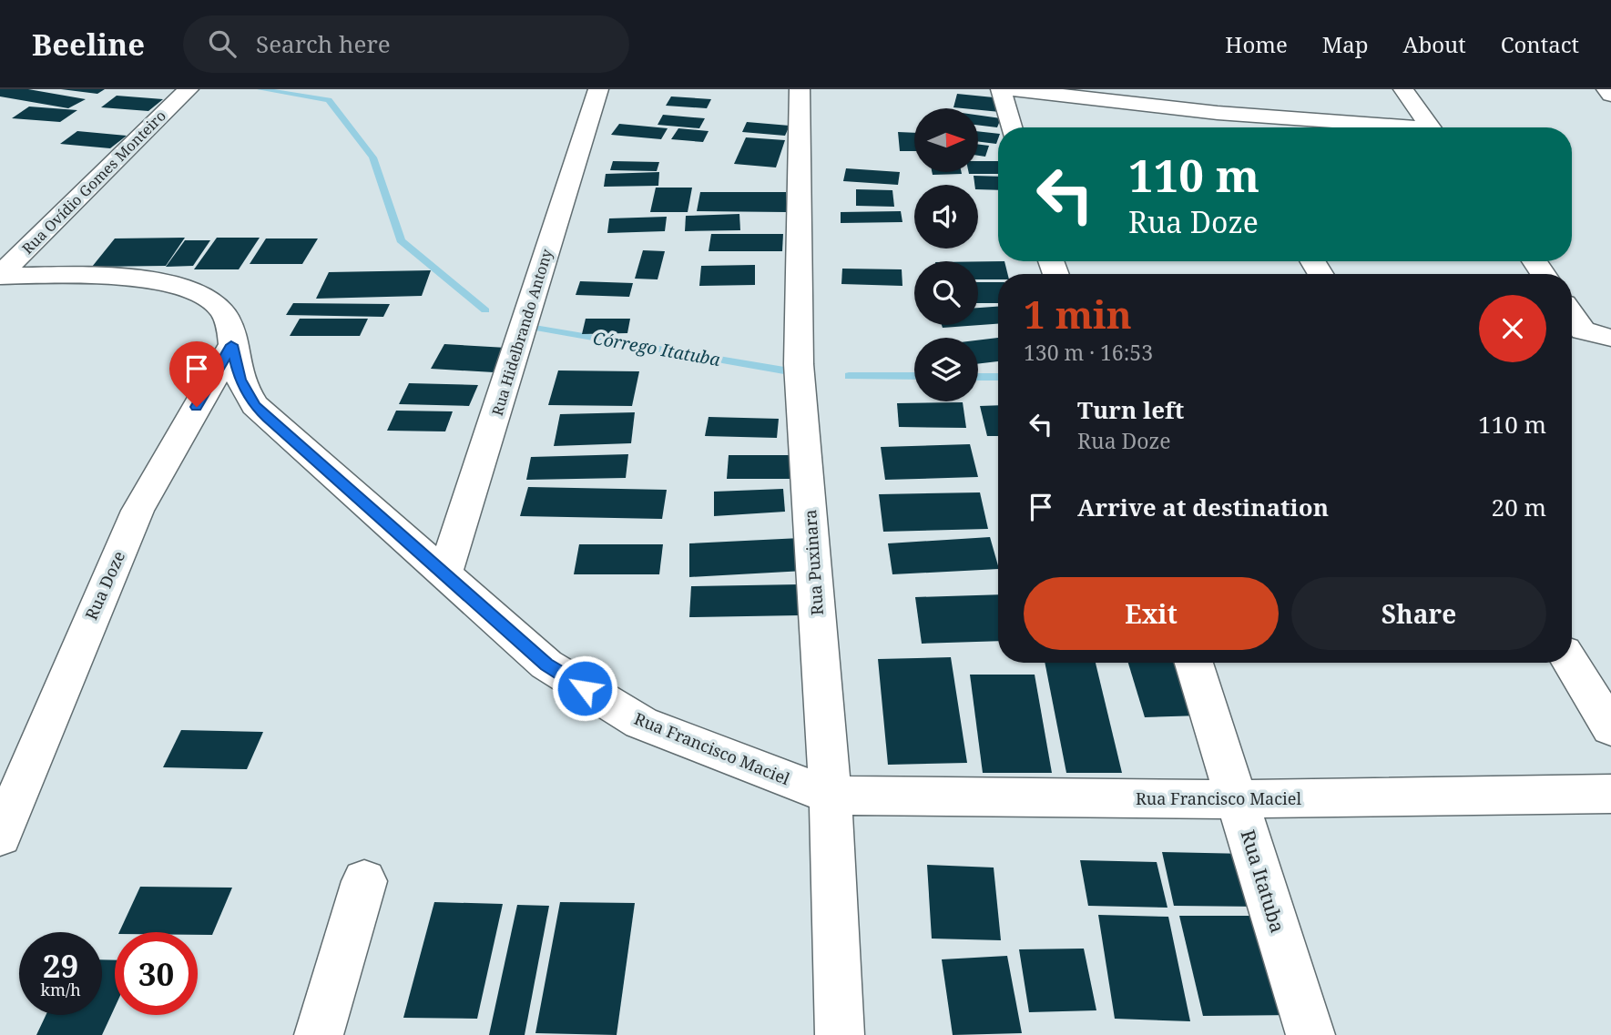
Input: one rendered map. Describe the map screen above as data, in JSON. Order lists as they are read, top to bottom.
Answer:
{
  "streets": {
    "street": [
      "Rua Ovídio Gomes Monteiro",
      "Rua Hidelbrando Antony",
      "Rua Puxinara",
      "Rua Doze",
      "Rua Francisco Maciel",
      "Rua Itatuba"
    ]
  },
  "crossings": [
    ["Rua Ovídio Gomes Monteiro", "Rua Francisco Maciel"],
    ["Rua Hidelbrando Antony", "Rua Francisco Maciel"],
    ["Rua Puxinara", "Rua Francisco Maciel"],
    ["Rua Doze", "Rua Francisco Maciel"],
    ["Rua Francisco Maciel", "Rua Itatuba"]
  ],
  "water": ["Córrego Itatuba"],
  "north": "right",
  "page": {
    "header": "Beeline",
    "search": "Search here",
    "nav": [
      "Home",
      "Map",
      "About",
      "Contact"
    ],
    "turn": ["110 m", "Rua Doze"],
    "heading": ["1 min", "130 m · 16:53"],
    "list": [
      {
        "name": "Turn left",
        "note": "Rua Doze",
        "value": "110 m"
      },
      {
        "name": "Arrive at destination",
        "value": "20 m"
      }
    ],
    "buttons": ["Exit", "Share"],
    "speed": "29 km/h",
    "limit": "30"
  }
}
